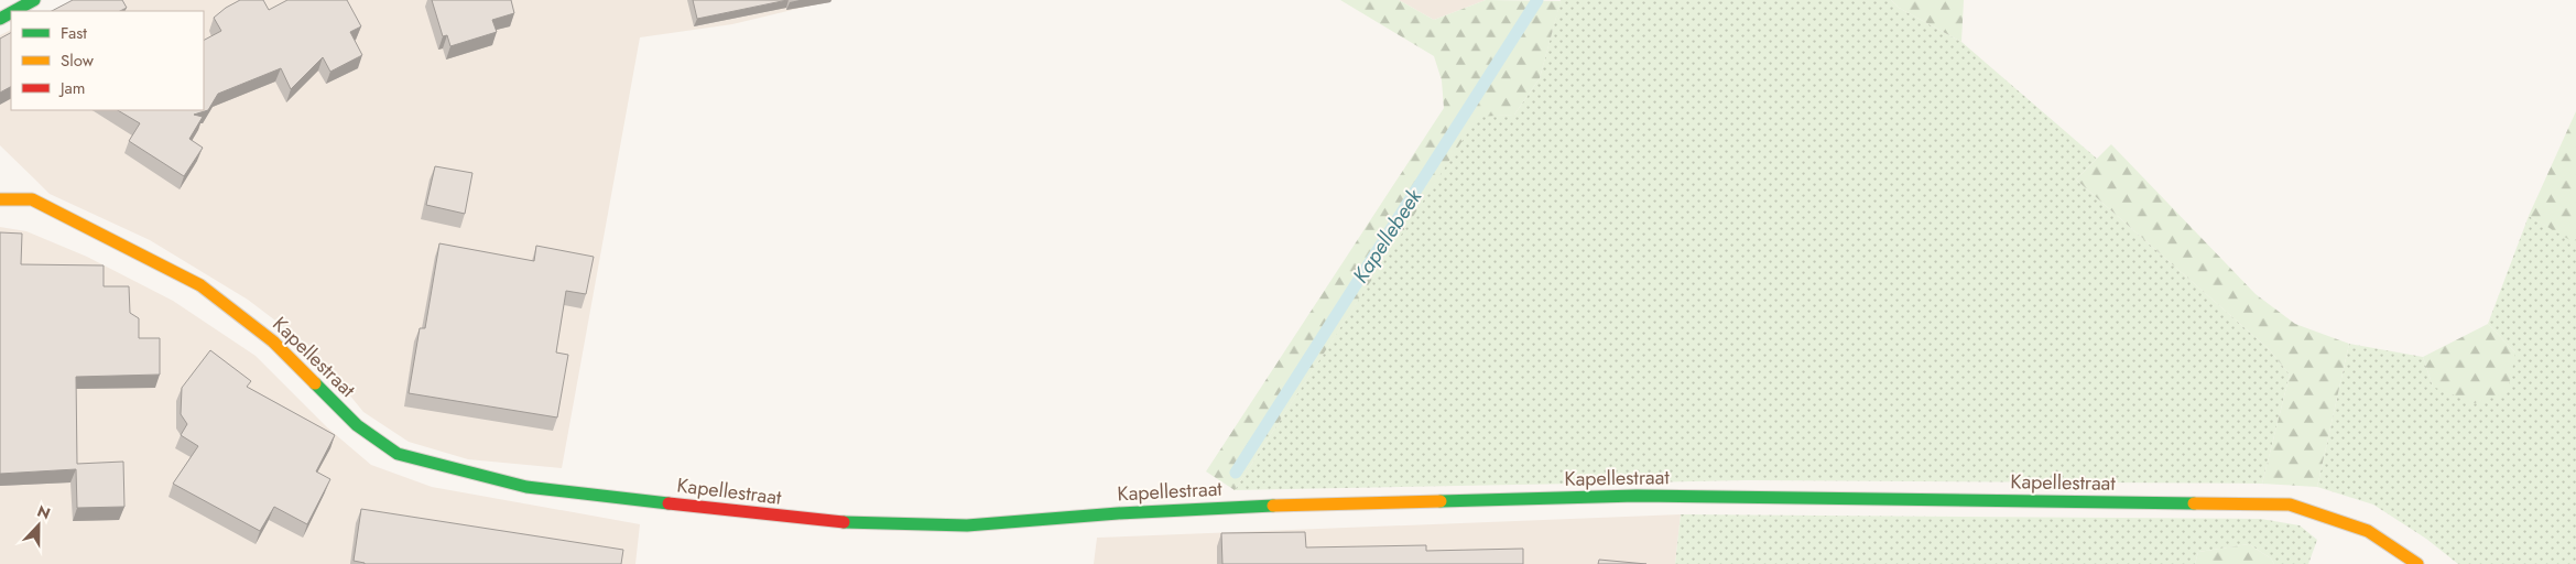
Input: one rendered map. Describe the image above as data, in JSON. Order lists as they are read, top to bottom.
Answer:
{
  "streets": {
    "street": ["Kapellestraat"]
  },
  "water": ["Kapellebeek"],
  "legend": ["Fast", "Slow", "Jam"],
  "north": "top"
}
